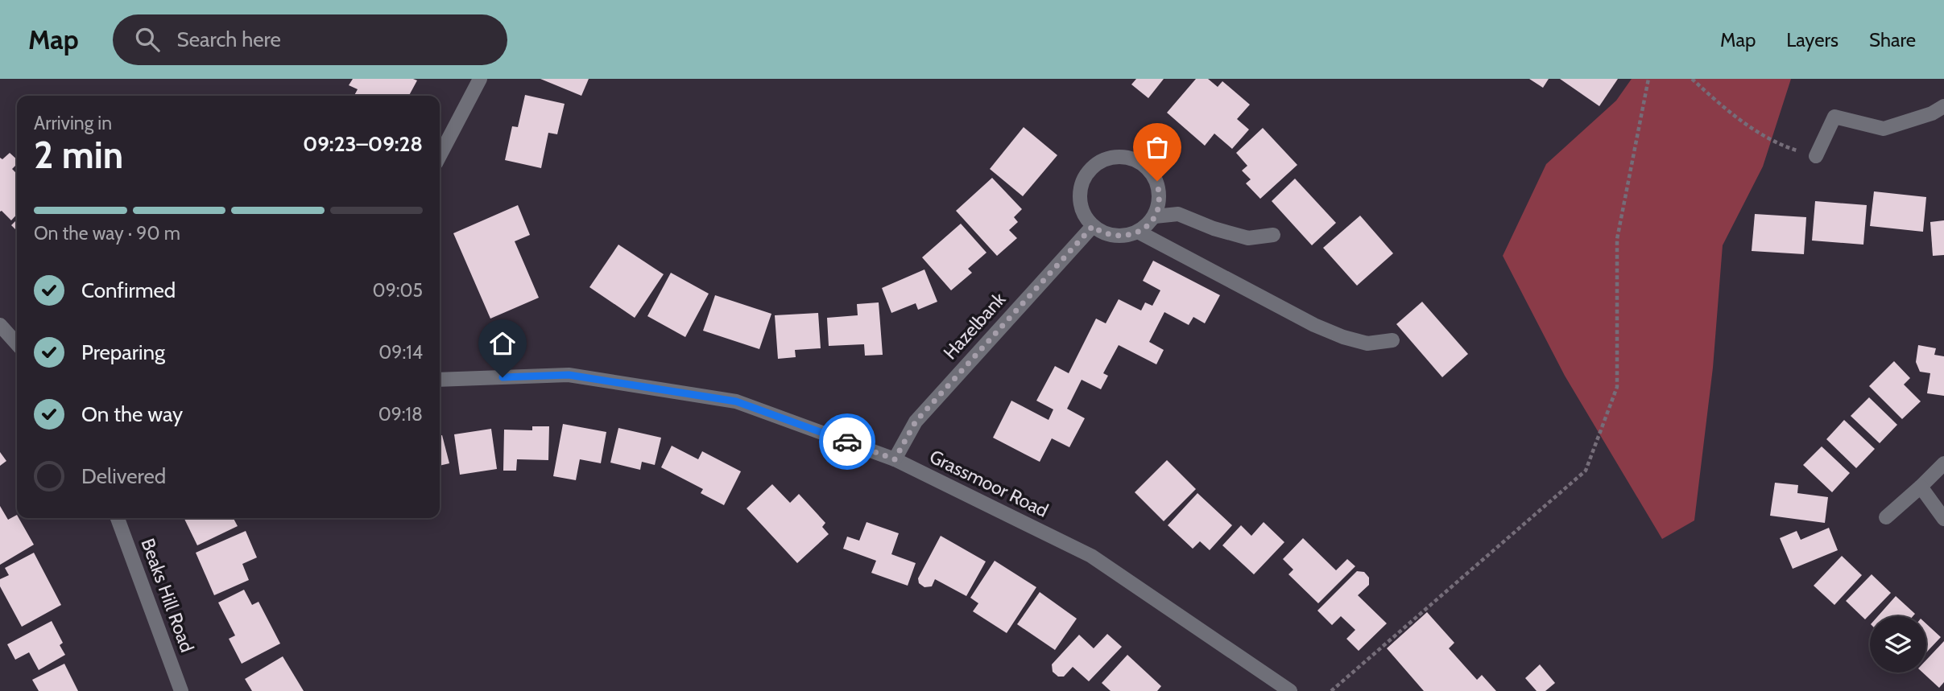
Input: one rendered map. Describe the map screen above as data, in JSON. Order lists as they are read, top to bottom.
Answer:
{
  "streets": {
    "street": ["Hazelbank", "Grassmoor Road", "Beaks Hill Road"]
  },
  "crossings": [
    ["Hazelbank", "Grassmoor Road"]
  ],
  "page": {
    "header": "Map",
    "search": "Search here",
    "nav": ["Map", "Layers", "Share"],
    "heading": ["2 min", "Arriving in", "09:23–09:28"],
    "bar": "On the way · 90 m",
    "list": [
      ["Confirmed", "09:05"],
      ["Preparing", "09:14"],
      ["On the way", "09:18"],
      "Delivered"
    ]
  }
}
